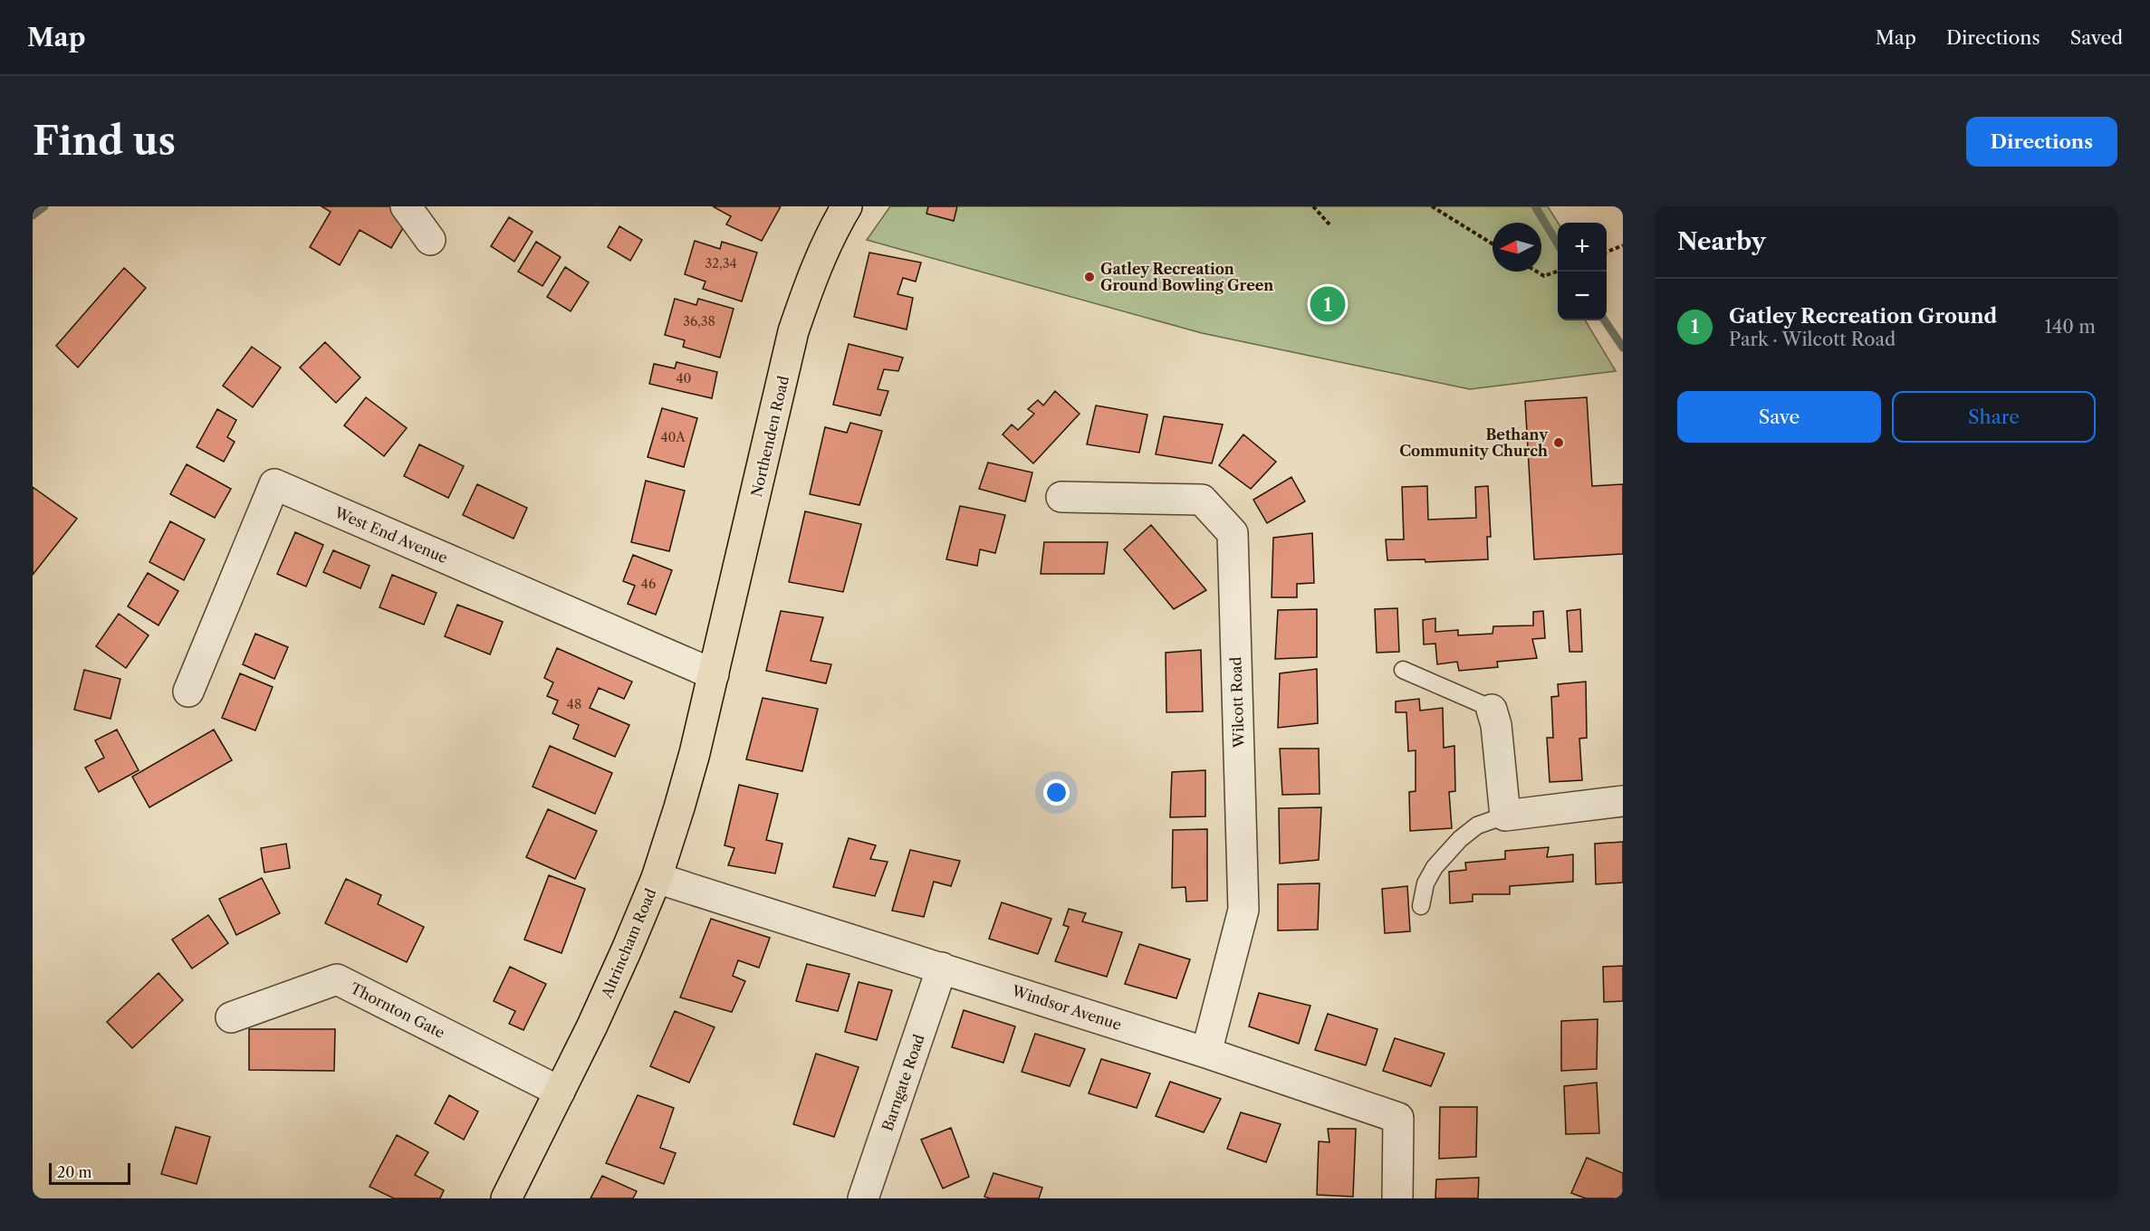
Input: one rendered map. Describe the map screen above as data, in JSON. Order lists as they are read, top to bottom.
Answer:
{
  "streets": {
    "main road": ["Northenden Road", "Altrincham Road"],
    "street": [
      "West End Avenue",
      "Wilcott Road",
      "Windsor Avenue",
      "Thornton Gate",
      "Barngate Road"
    ]
  },
  "crossings": [
    ["Northenden Road", "West End Avenue"],
    ["Northenden Road", "Altrincham Road"],
    ["West End Avenue", "Altrincham Road"],
    ["Wilcott Road", "Windsor Avenue"],
    ["Altrincham Road", "Windsor Avenue"],
    ["Altrincham Road", "Thornton Gate"],
    ["Windsor Avenue", "Barngate Road"]
  ],
  "places": ["Gatley Recreation Ground Bowling Green", "Bethany Community Church"],
  "house_numbers": [
    "32,34",
    "36,38",
    "40",
    "40A",
    "46",
    "48"
  ],
  "scale_bar": "20 m",
  "north": "left",
  "page": {
    "header": "Map",
    "nav": ["Map", "Directions", "Saved"],
    "buttons": [
      "Directions",
      ["Save", "Share"]
    ],
    "title": "Find us",
    "heading": "Nearby",
    "map_buttons": ["+", "−"],
    "list": [
      {
        "mark": "1",
        "name": "Gatley Recreation Ground",
        "note": "Park · Wilcott Road",
        "value": "140 m"
      }
    ],
    "pins": "1",
    "scale": "20 m"
  }
}
